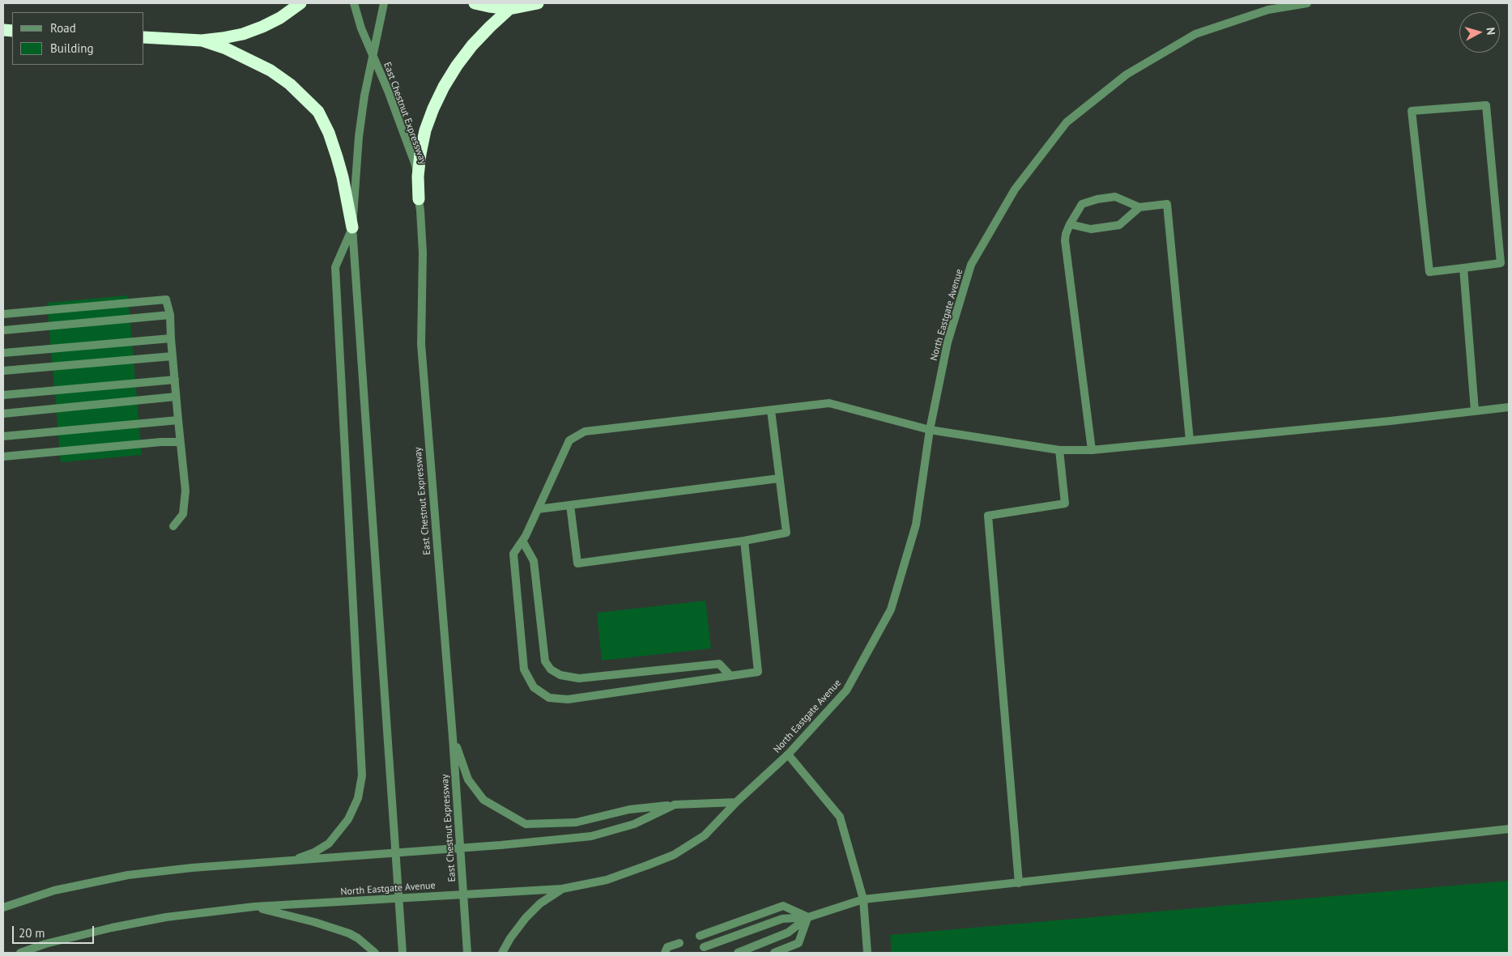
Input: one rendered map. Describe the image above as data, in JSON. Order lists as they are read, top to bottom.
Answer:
{
  "streets": {
    "street": ["East Chestnut Expressway", "North Eastgate Avenue"]
  },
  "crossings": [
    ["East Chestnut Expressway", "North Eastgate Avenue"]
  ],
  "legend": ["Road", "Building"],
  "scale_bar": "20 m",
  "north": "right"
}
